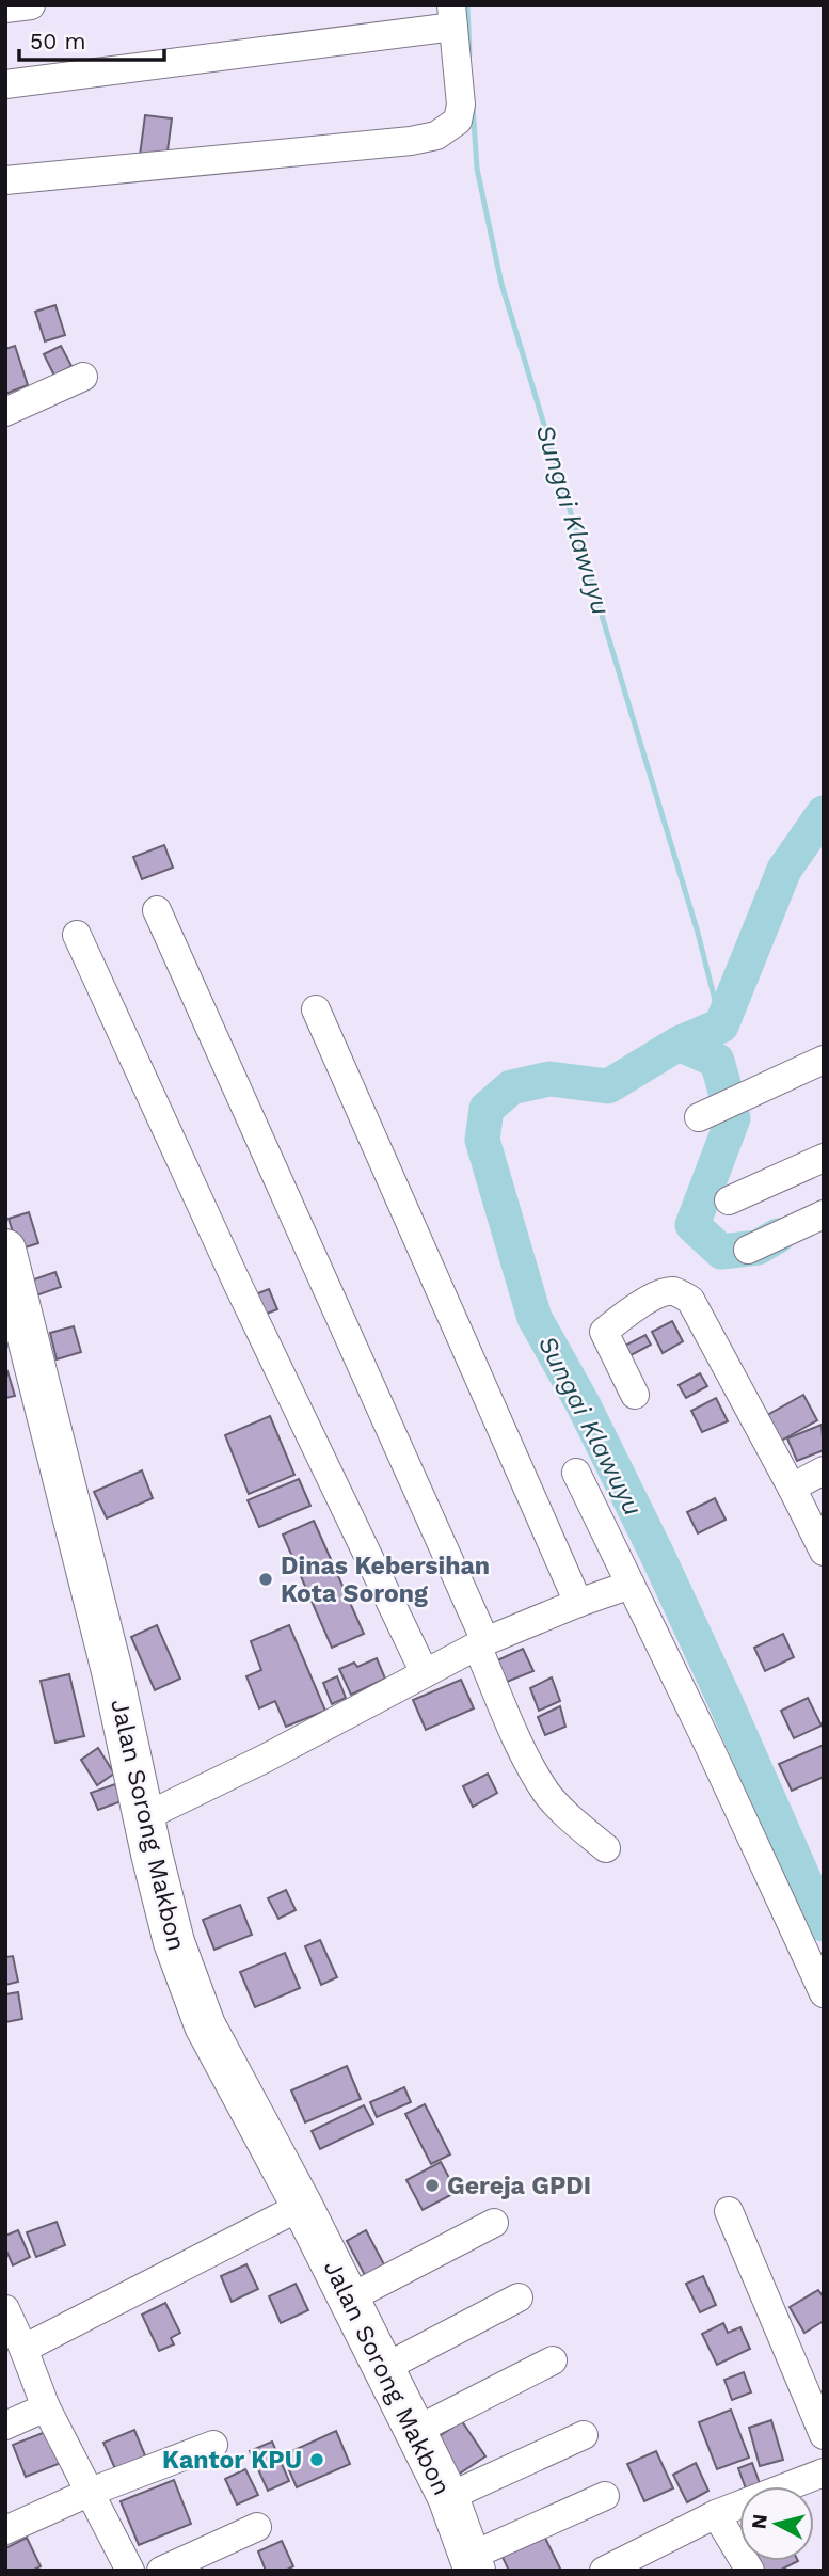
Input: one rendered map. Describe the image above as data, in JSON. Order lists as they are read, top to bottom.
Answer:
{
  "streets": {
    "highway": ["Jalan Sorong Makbon"]
  },
  "water": ["Sungai Klawuyu"],
  "places": ["Dinas Kebersihan Kota Sorong", "Gereja GPDI", "Kantor KPU"],
  "scale_bar": "50 m",
  "north": "left"
}
